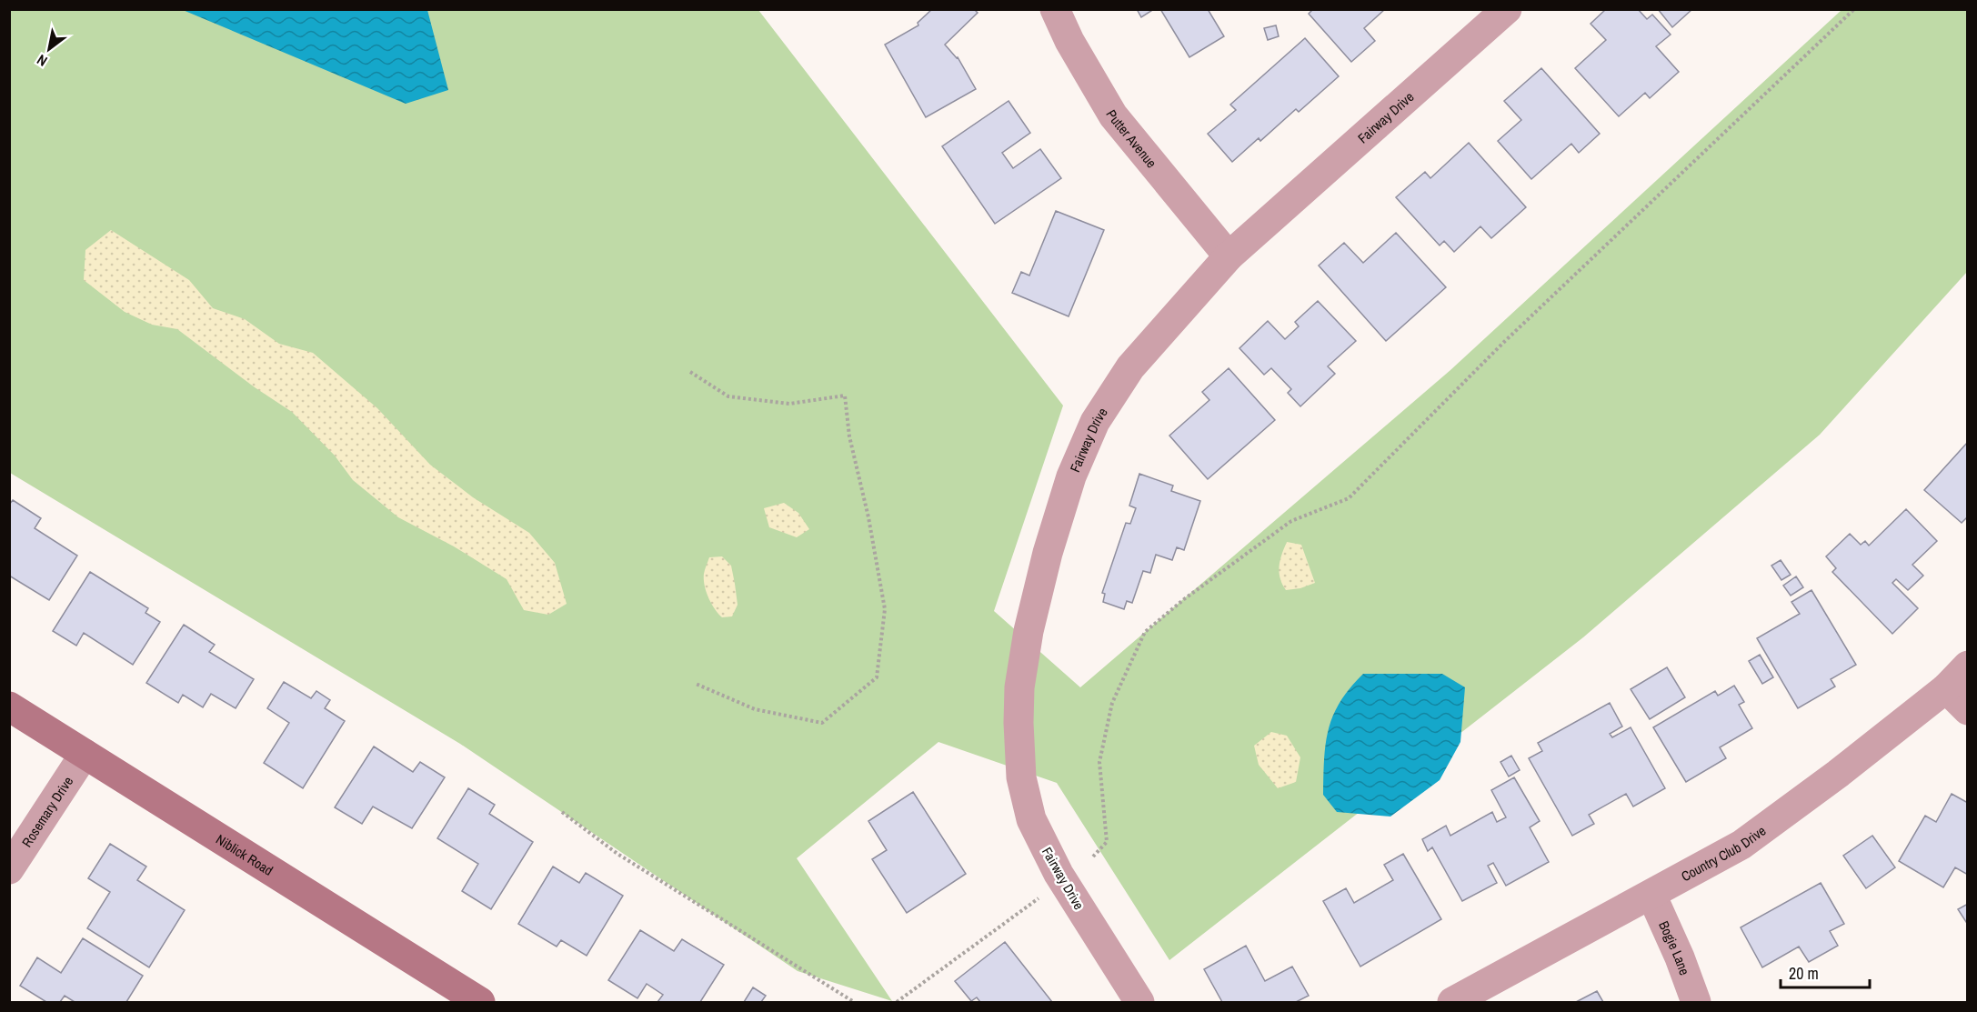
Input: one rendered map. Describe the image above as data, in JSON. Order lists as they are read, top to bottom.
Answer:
{
  "streets": {
    "main road": ["Niblick Road"],
    "street": [
      "Fairway Drive",
      "Putter Avenue",
      "Rosemary Drive",
      "Country Club Drive",
      "Bogie Lane"
    ]
  },
  "crossings": [
    ["Fairway Drive", "Putter Avenue"],
    ["Rosemary Drive", "Niblick Road"],
    ["Country Club Drive", "Bogie Lane"]
  ],
  "scale_bar": "20 m",
  "north": "bottom left"
}
